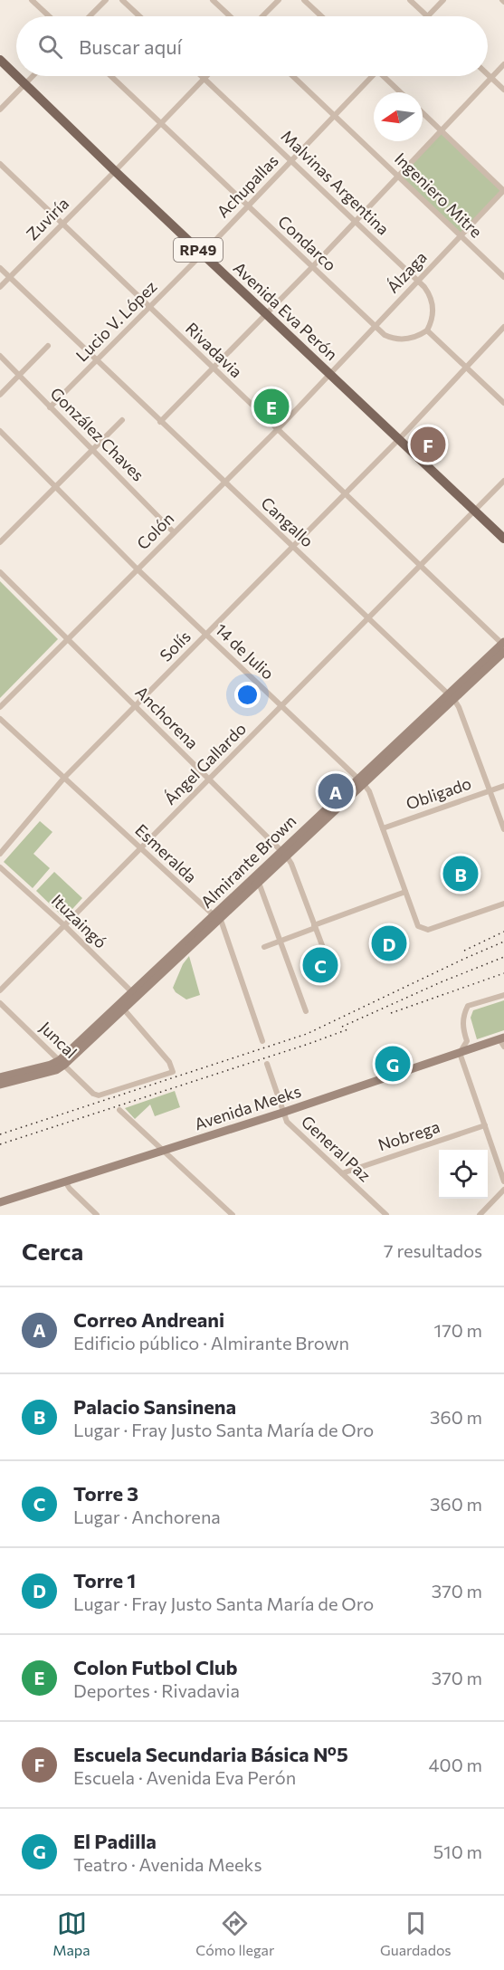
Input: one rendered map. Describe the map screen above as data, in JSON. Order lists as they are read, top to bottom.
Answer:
{
  "streets": {
    "main road": [
      "RP49",
      "Avenida Eva Perón",
      "Almirante Brown",
      "Avenida Meeks"
    ],
    "street": [
      "Malvinas Argentina",
      "Achupallas",
      "Ingeniero Mitre",
      "Zuviría",
      "Condarco",
      "Álzaga",
      "Lucio V. López",
      "Rivadavia",
      "González Chaves",
      "Cangallo",
      "Colón",
      "Solís",
      "14 de Julio",
      "Anchorena",
      "Ángel Gallardo",
      "Obligado",
      "Esmeralda",
      "Ituzaingó",
      "Juncal",
      "Nobrega",
      "General Paz"
    ]
  },
  "crossings": [
    ["Malvinas Argentina", "Achupallas"],
    ["Malvinas Argentina", "Zuviría"],
    ["Malvinas Argentina", "Condarco"],
    ["Malvinas Argentina", "Álzaga"],
    ["Achupallas", "Ingeniero Mitre"],
    ["Achupallas", "Condarco"],
    ["Achupallas", "Avenida Eva Perón"],
    ["Achupallas", "Lucio V. López"],
    ["Ingeniero Mitre", "Álzaga"],
    ["Zuviría", "Condarco"],
    ["Zuviría", "Avenida Eva Perón"],
    ["Zuviría", "Rivadavia"],
    ["Zuviría", "Cangallo"],
    ["Condarco", "Álzaga"],
    ["Álzaga", "Avenida Eva Perón"],
    ["Álzaga", "Colón"],
    ["Avenida Eva Perón", "Lucio V. López"],
    ["Avenida Eva Perón", "Colón"],
    ["Avenida Eva Perón", "Solís"],
    ["Avenida Eva Perón", "Ángel Gallardo"],
    ["Lucio V. López", "Rivadavia"],
    ["Lucio V. López", "González Chaves"],
    ["Lucio V. López", "Cangallo"],
    ["Rivadavia", "Colón"],
    ["Rivadavia", "Solís"],
    ["Rivadavia", "Ángel Gallardo"],
    ["Rivadavia", "Almirante Brown"],
    ["González Chaves", "Colón"],
    ["Cangallo", "Colón"],
    ["Cangallo", "Solís"],
    ["Cangallo", "Ángel Gallardo"],
    ["Cangallo", "Obligado"],
    ["Cangallo", "Almirante Brown"],
    ["Colón", "14 de Julio"],
    ["Colón", "Anchorena"],
    ["Solís", "14 de Julio"],
    ["Solís", "Anchorena"],
    ["Solís", "Esmeralda"],
    ["14 de Julio", "Ángel Gallardo"],
    ["14 de Julio", "Obligado"],
    ["14 de Julio", "Almirante Brown"],
    ["Anchorena", "Ángel Gallardo"],
    ["Anchorena", "Almirante Brown"],
    ["Ángel Gallardo", "Esmeralda"],
    ["Ángel Gallardo", "Ituzaingó"],
    ["Esmeralda", "Almirante Brown"],
    ["Almirante Brown", "Ituzaingó"],
    ["Almirante Brown", "Juncal"],
    ["Avenida Meeks", "General Paz"],
    ["Nobrega", "General Paz"]
  ],
  "north": "left",
  "page": {
    "search": "Buscar aquí",
    "pins": [
      "E",
      "F",
      "A",
      "B",
      "D",
      "C",
      "G"
    ],
    "heading": ["Cerca", "7 resultados"],
    "list": [
      {
        "mark": "A",
        "name": "Correo Andreani",
        "note": "Edificio público · Almirante Brown",
        "value": "170 m"
      },
      {
        "mark": "B",
        "name": "Palacio Sansinena",
        "note": "Lugar · Fray Justo Santa María de Oro",
        "value": "360 m"
      },
      {
        "mark": "C",
        "name": "Torre 3",
        "note": "Lugar · Anchorena",
        "value": "360 m"
      },
      {
        "mark": "D",
        "name": "Torre 1",
        "note": "Lugar · Fray Justo Santa María de Oro",
        "value": "370 m"
      },
      {
        "mark": "E",
        "name": "Colon Futbol Club",
        "note": "Deportes · Rivadavia",
        "value": "370 m"
      },
      {
        "mark": "F",
        "name": "Escuela Secundaria Básica Nº5",
        "note": "Escuela · Avenida Eva Perón",
        "value": "400 m"
      },
      {
        "mark": "G",
        "name": "El Padilla",
        "note": "Teatro · Avenida Meeks",
        "value": "510 m"
      }
    ],
    "nav": ["Mapa", "Cómo llegar", "Guardados"]
  }
}
